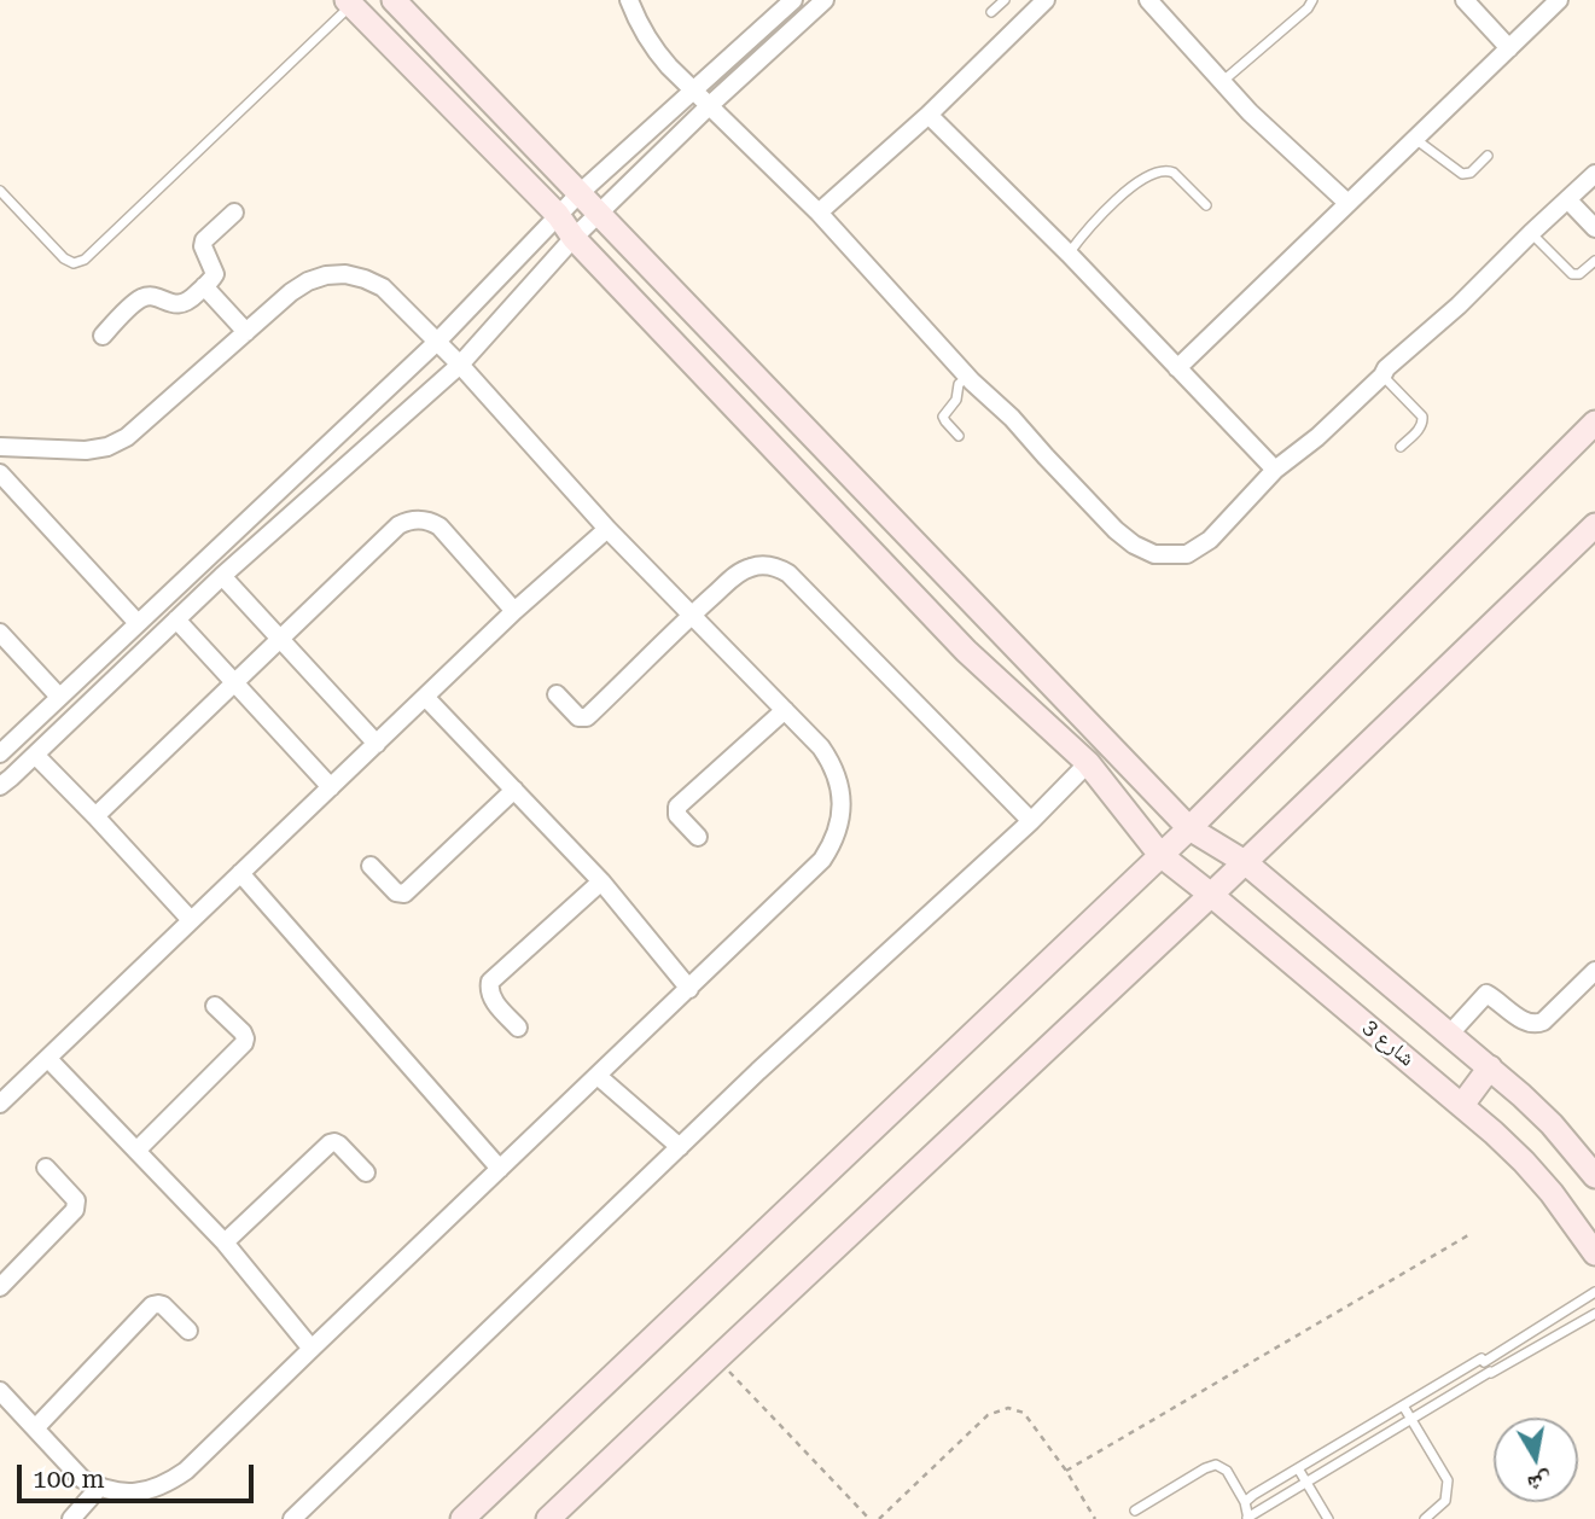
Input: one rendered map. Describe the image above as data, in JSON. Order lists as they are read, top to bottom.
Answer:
{
  "streets": {
    "street": ["شارع 3"]
  },
  "scale_bar": "100 m",
  "north": "bottom"
}
